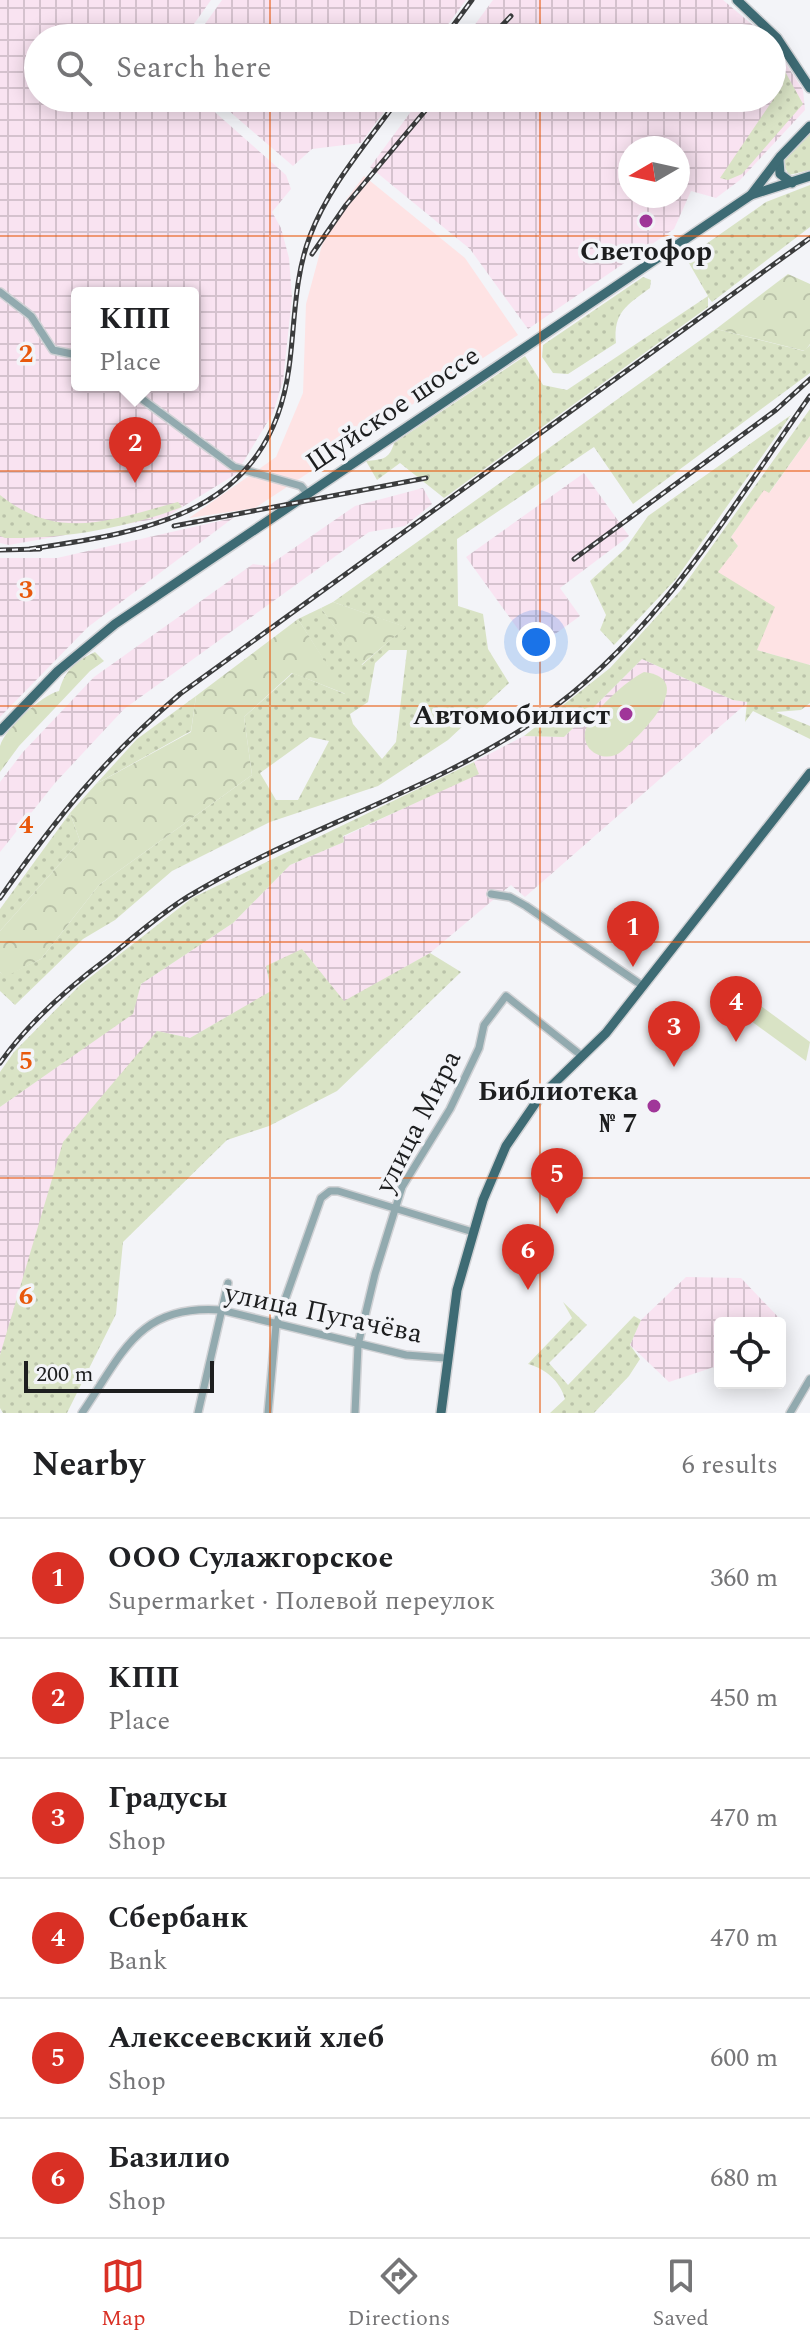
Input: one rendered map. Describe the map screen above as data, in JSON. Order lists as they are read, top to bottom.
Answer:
{
  "streets": {
    "main road": ["Шуйское шоссе"],
    "street": ["улица Мира", "улица Пугачёва"]
  },
  "crossings": [
    ["улица Мира", "улица Пугачёва"]
  ],
  "places": ["Светофор", "Автомобилист", "Библиотека № 7"],
  "scale_bar": "200 m",
  "north": "left",
  "page": {
    "search": "Search here",
    "popup": ["КПП", "Place"],
    "pins": [
      "2",
      "1",
      "4",
      "3",
      "5",
      "6"
    ],
    "scale": "200 m",
    "heading": ["Nearby", "6 results"],
    "list": [
      {
        "mark": "1",
        "name": "ООО Сулажгорское",
        "note": "Supermarket · Полевой переулок",
        "value": "360 m"
      },
      {
        "mark": "2",
        "name": "КПП",
        "note": "Place",
        "value": "450 m"
      },
      {
        "mark": "3",
        "name": "Градусы",
        "note": "Shop",
        "value": "470 m"
      },
      {
        "mark": "4",
        "name": "Сбербанк",
        "note": "Bank",
        "value": "470 m"
      },
      {
        "mark": "5",
        "name": "Алексеевский хлеб",
        "note": "Shop",
        "value": "600 m"
      },
      {
        "mark": "6",
        "name": "Базилио",
        "note": "Shop",
        "value": "680 m"
      }
    ],
    "nav": ["Map", "Directions", "Saved"]
  },
  "grid": {
    "rows": [
      "2",
      "3",
      "4",
      "5",
      "6"
    ]
  }
}
